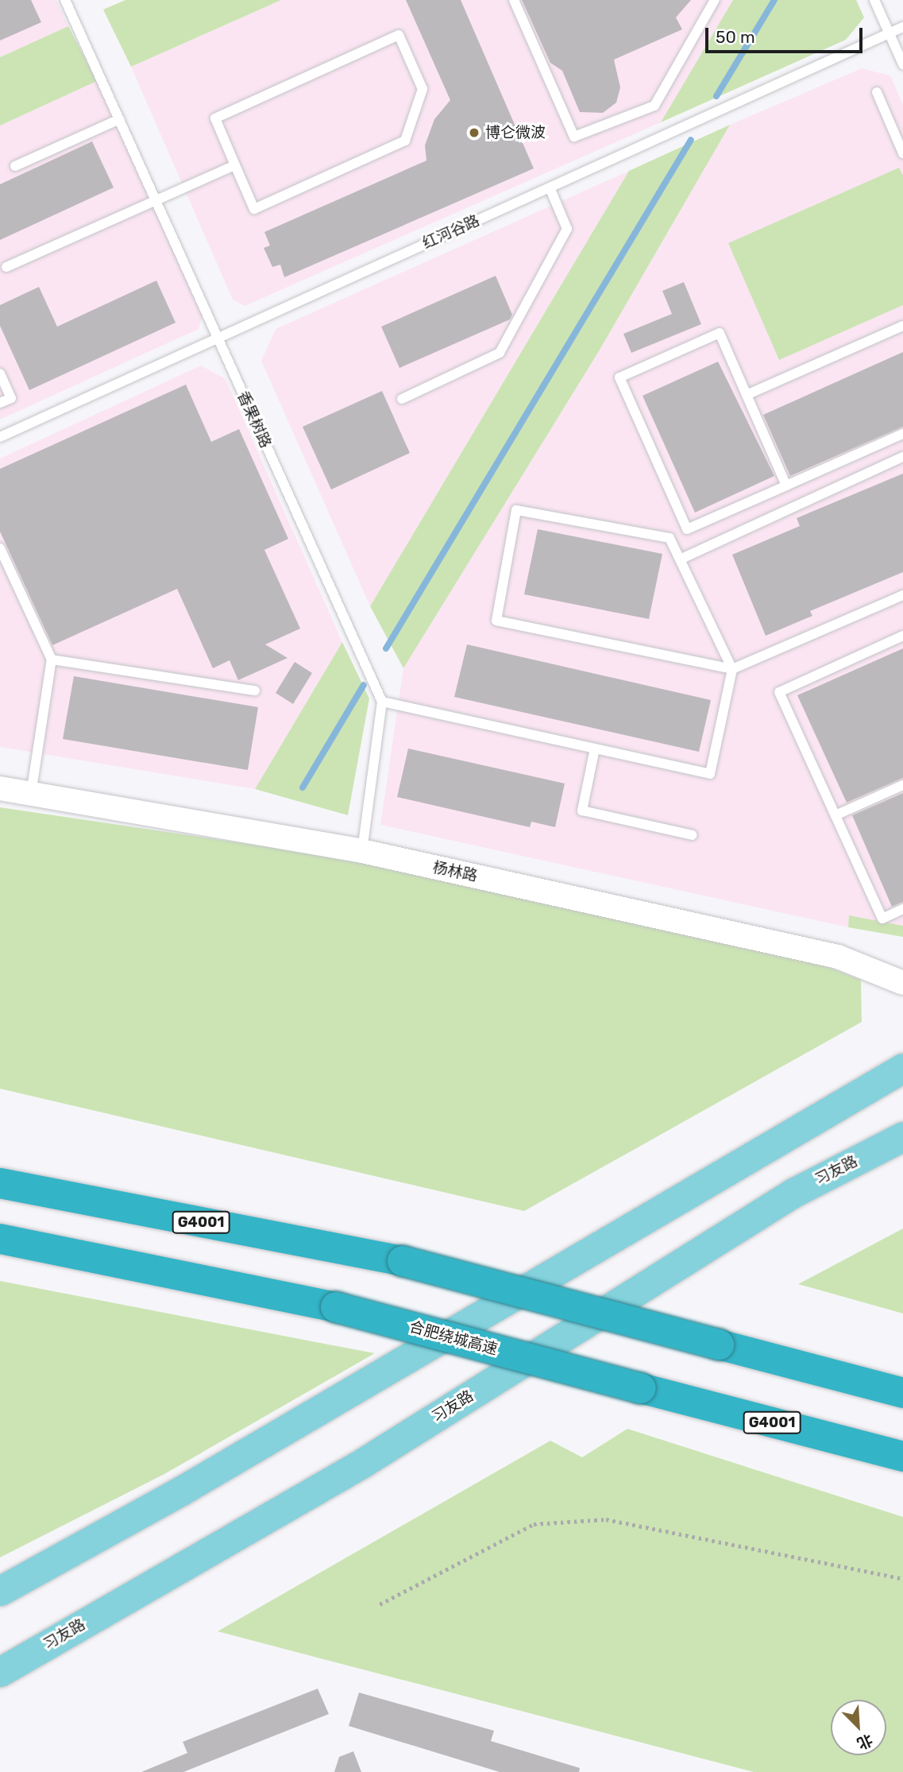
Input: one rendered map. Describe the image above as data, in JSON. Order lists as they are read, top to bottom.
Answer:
{
  "streets": {
    "highway": ["G4001", "合肥绕城高速"],
    "main road": ["习友路"],
    "street": ["杨林路"],
    "lane": ["红河谷路", "香果树路"]
  },
  "crossings": [
    ["红河谷路", "香果树路"]
  ],
  "places": ["博仑微波"],
  "scale_bar": "50 m",
  "north": "bottom right"
}
